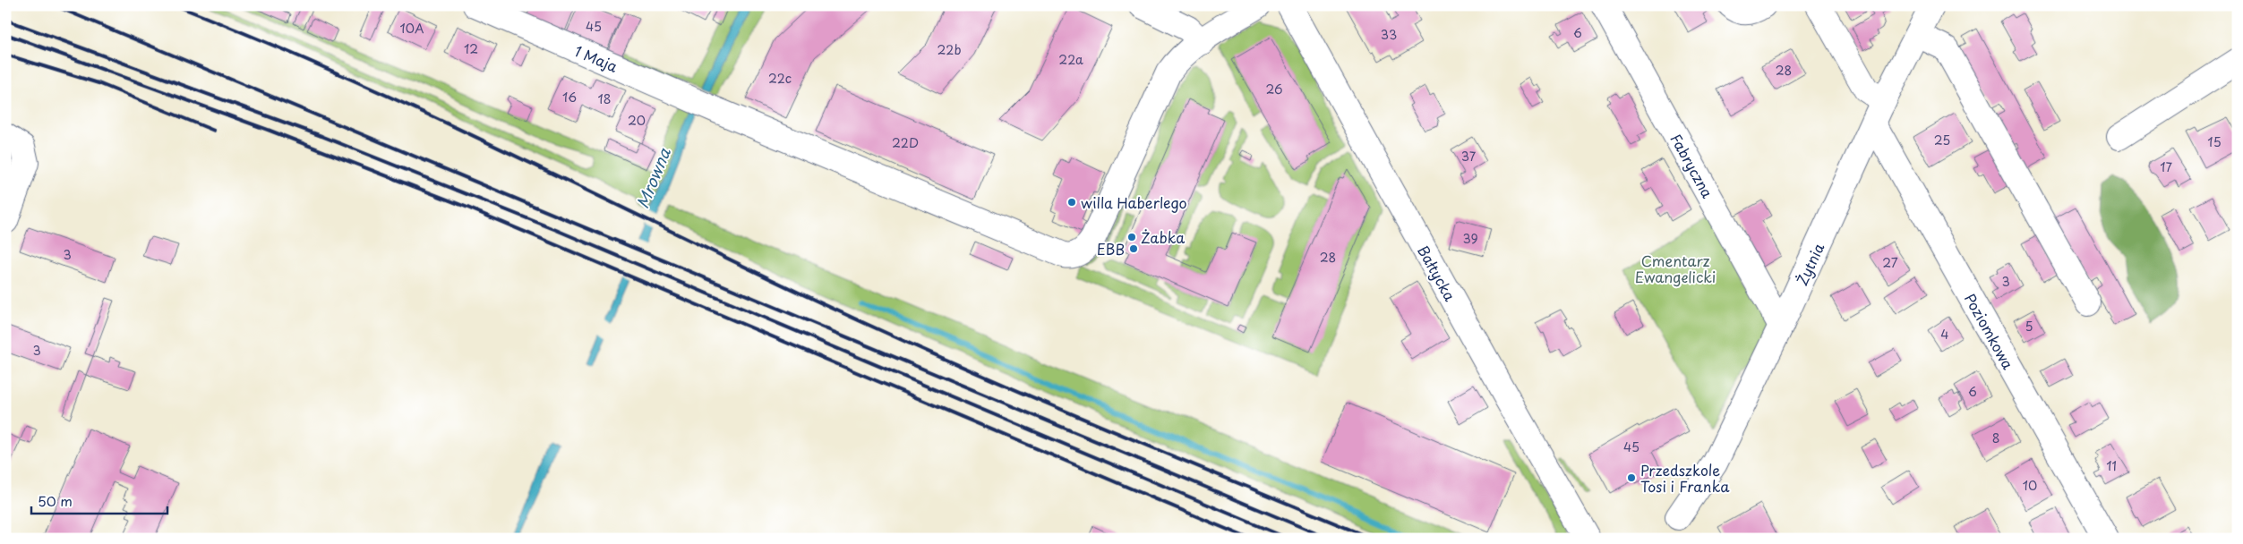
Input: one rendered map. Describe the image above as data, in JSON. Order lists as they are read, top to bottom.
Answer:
{
  "streets": {
    "street": [
      "1 Maja",
      "Fabryczna",
      "Żytnia",
      "Bałtycka",
      "Poziomkowa"
    ]
  },
  "crossings": [
    ["Fabryczna", "Żytnia"],
    ["Żytnia", "Poziomkowa"]
  ],
  "water": ["Mrowna"],
  "parks": ["Cmentarz Ewangelicki"],
  "places": [
    "willa Haberlego",
    "Żabka",
    "EBB",
    "Przedszkole Tosi i Franka"
  ],
  "house_numbers": [
    "45",
    "10A",
    "6",
    "33",
    "12",
    "22b",
    "22a",
    "28",
    "22c",
    "26",
    "16",
    "18",
    "20",
    "25",
    "15",
    "22D",
    "37",
    "17",
    "39",
    "3",
    "28",
    "27",
    "3",
    "5",
    "4",
    "3",
    "6",
    "8",
    "45",
    "11",
    "10"
  ],
  "scale_bar": "50 m"
}
